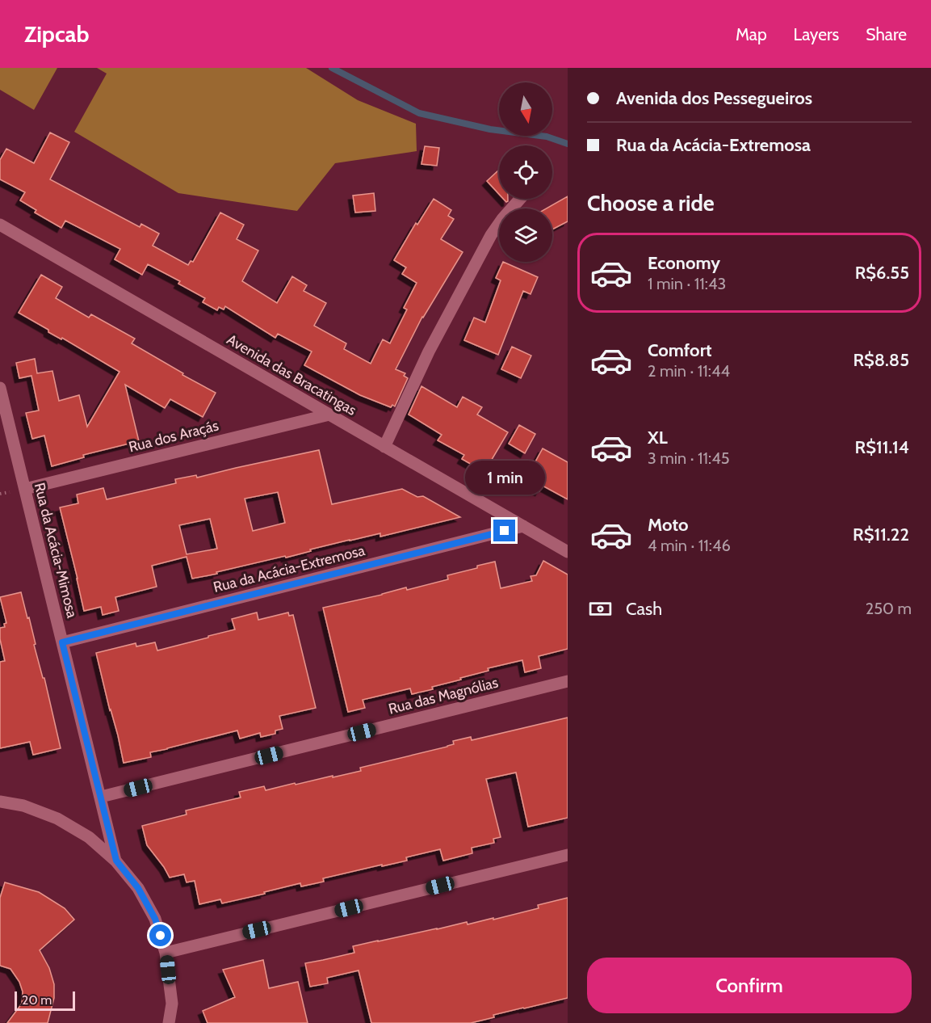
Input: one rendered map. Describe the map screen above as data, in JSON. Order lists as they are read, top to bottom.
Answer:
{
  "streets": {
    "street": [
      "Avenida das Bracatingas",
      "Rua dos Araçás",
      "Rua da Acácia-Mimosa",
      "Rua da Acácia-Extremosa",
      "Rua das Magnólias"
    ]
  },
  "crossings": [
    ["Avenida das Bracatingas", "Rua dos Araçás"],
    ["Avenida das Bracatingas", "Rua da Acácia-Extremosa"],
    ["Rua dos Araçás", "Rua da Acácia-Mimosa"],
    ["Rua da Acácia-Mimosa", "Rua da Acácia-Extremosa"],
    ["Rua da Acácia-Mimosa", "Rua das Magnólias"]
  ],
  "scale_bar": "20 m",
  "north": "bottom",
  "page": {
    "header": "Zipcab",
    "nav": ["Map", "Layers", "Share"],
    "banner": ["Avenida dos Pessegueiros", "Rua da Acácia-Extremosa"],
    "heading": "Choose a ride",
    "list": [
      {
        "name": "Economy",
        "note": "1 min · 11:43",
        "value": "R$6.55"
      },
      {
        "name": "Comfort",
        "note": "2 min · 11:44",
        "value": "R$8.85"
      },
      {
        "name": "XL",
        "note": "3 min · 11:45",
        "value": "R$11.14"
      },
      {
        "name": "Moto",
        "note": "4 min · 11:46",
        "value": "R$11.22"
      }
    ],
    "bubble": "1 min",
    "pay": ["Cash", "250 m"],
    "buttons": "Confirm",
    "scale": "20 m"
  }
}
